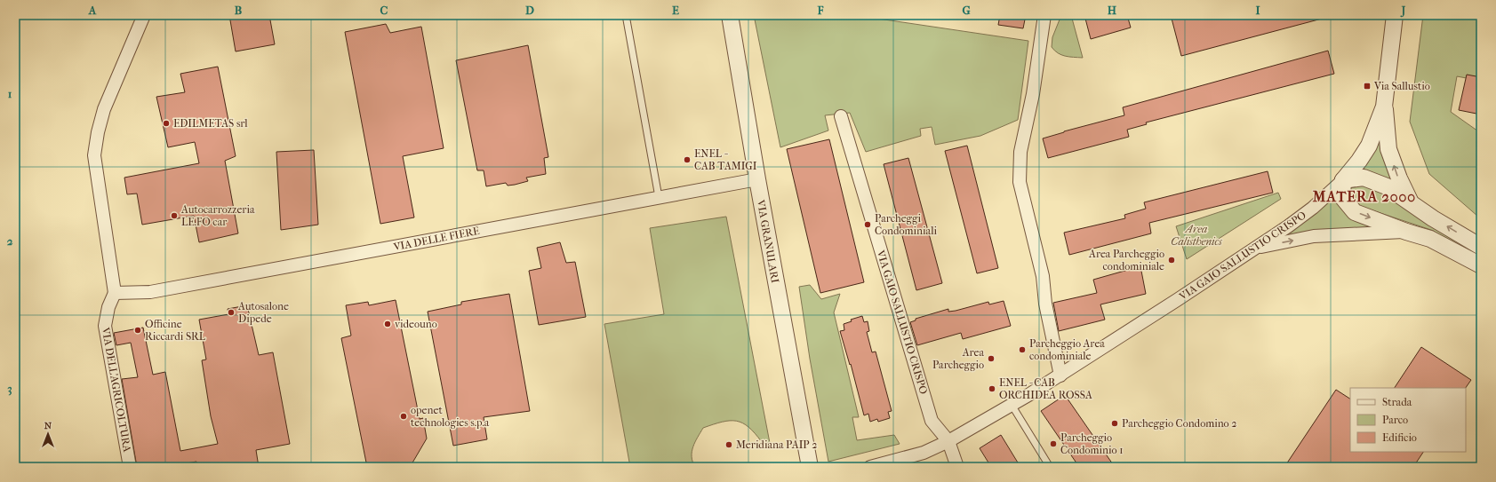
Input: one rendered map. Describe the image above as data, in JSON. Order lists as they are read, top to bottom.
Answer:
{
  "streets": {
    "street": [
      "VIA DELLE FIERE",
      "VIA GRANULARI",
      "VIA GAIO SALLUSTIO CRISPO",
      "VIA DELL'AGRICOLTURA"
    ]
  },
  "crossings": [
    ["VIA DELLE FIERE", "VIA GRANULARI"],
    ["VIA DELLE FIERE", "VIA DELL'AGRICOLTURA"]
  ],
  "districts": ["MATERA 2000"],
  "parks": ["Area Calisthenics"],
  "places": {
    "transit": ["Via Sallustio"],
    "other": [
      "EDILMETAS srl",
      "ENEL - CAB TAMIGI",
      "Autocarrozzeria LE.FO car",
      "Parcheggi Condominiali",
      "Area Parcheggio condominiale",
      "Autosalone Dipede",
      "videouno",
      "Officine Riccardi SRL",
      "Parcheggio Area condominiale",
      "Area Parcheggio",
      "ENEL - CAB ORCHIDEA ROSSA",
      "openet technologies s.p.a",
      "Parcheggio Condomino 2",
      "Parcheggio Condominio 1",
      "Meridiana PAIP 2"
    ]
  },
  "legend": ["Strada", "Parco", "Edificio"],
  "north": "top",
  "grid": {
    "columns": [
      "A",
      "B",
      "C",
      "D",
      "E",
      "F",
      "G",
      "H",
      "I",
      "J"
    ],
    "rows": ["1", "2", "3"]
  }
}
